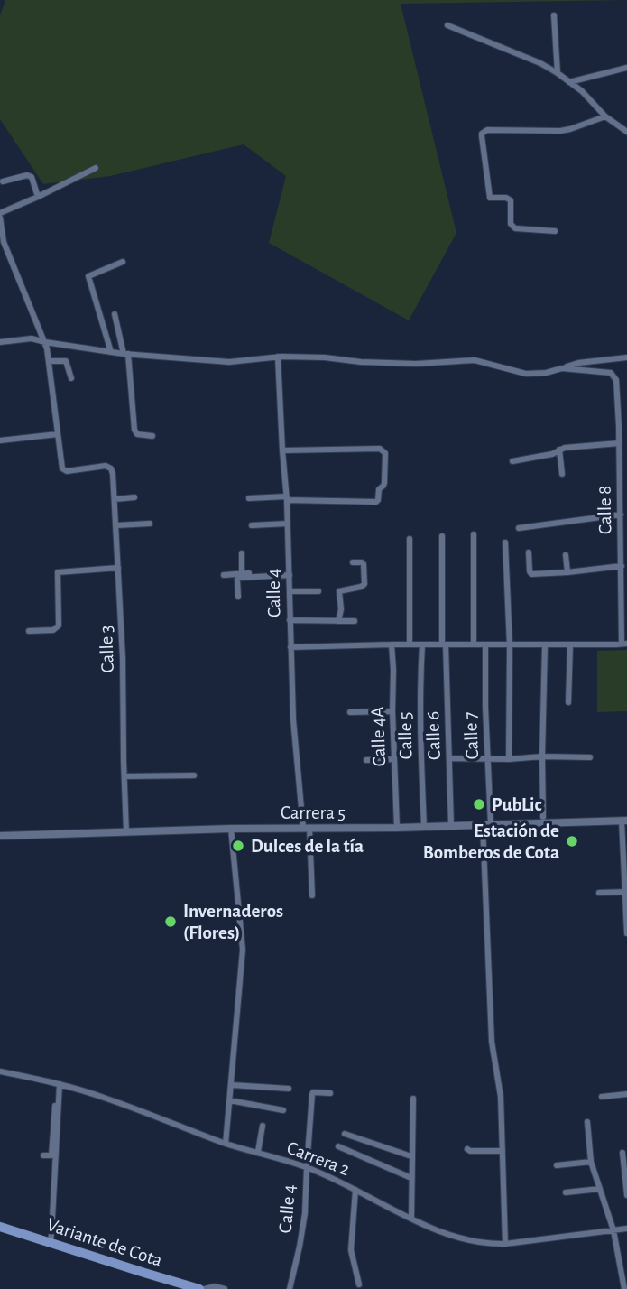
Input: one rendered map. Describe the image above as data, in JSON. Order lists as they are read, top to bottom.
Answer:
{
  "streets": {
    "main road": ["Carrera 5", "Variante de Cota"],
    "street": [
      "Calle 8",
      "Calle 4",
      "Calle 3",
      "Calle 5",
      "Calle 6",
      "Calle 7",
      "Calle 4A",
      "Carrera 2"
    ]
  },
  "crossings": [
    ["Calle 4", "Carrera 5"],
    ["Calle 4", "Carrera 2"],
    ["Calle 3", "Carrera 5"],
    ["Calle 5", "Carrera 5"],
    ["Calle 6", "Carrera 5"],
    ["Calle 7", "Carrera 5"],
    ["Calle 4A", "Carrera 5"]
  ],
  "places": [
    "PubLic",
    "Estación de Bomberos de Cota",
    "Dulces de la tía",
    "Invernaderos (Flores)"
  ]
}
